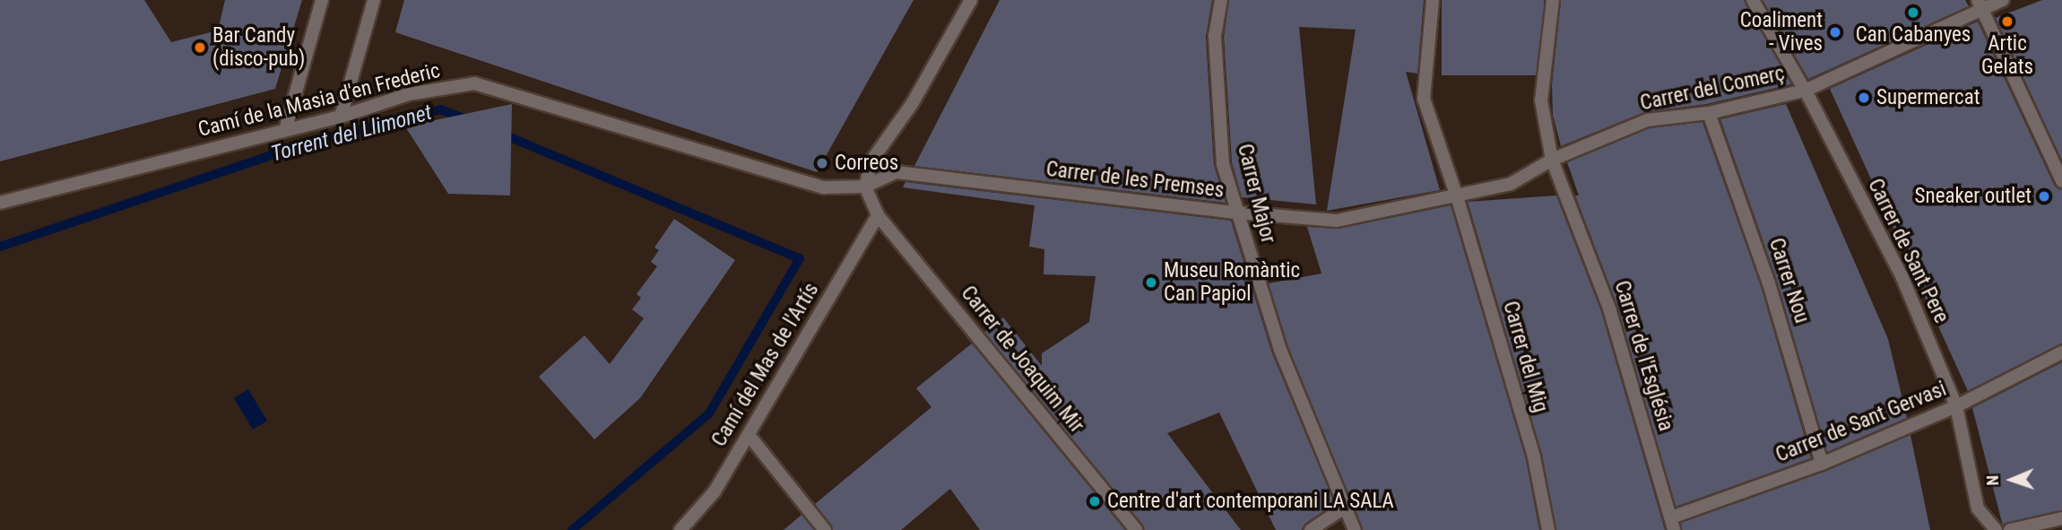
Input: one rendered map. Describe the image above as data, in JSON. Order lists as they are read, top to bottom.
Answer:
{
  "streets": {
    "street": [
      "Carrer del Comerç",
      "Camí de la Masia d'en Frederic",
      "Carrer de les Premses",
      "Carrer Major",
      "Carrer de Sant Pere",
      "Carrer Nou",
      "Carrer de l'Església",
      "Carrer del Mig",
      "Carrer de Joaquim Mir",
      "Camí del Mas de l'Artís",
      "Carrer de Sant Gervasi"
    ]
  },
  "crossings": [
    ["Carrer del Comerç", "Carrer de les Premses"],
    ["Carrer del Comerç", "Carrer de Sant Pere"],
    ["Carrer del Comerç", "Carrer Nou"],
    ["Carrer del Comerç", "Carrer de l'Església"],
    ["Carrer del Comerç", "Carrer del Mig"],
    ["Camí de la Masia d'en Frederic", "Carrer de les Premses"],
    ["Camí de la Masia d'en Frederic", "Carrer de Joaquim Mir"],
    ["Carrer de les Premses", "Carrer Major"],
    ["Carrer de les Premses", "Carrer del Mig"],
    ["Carrer de les Premses", "Carrer de Joaquim Mir"],
    ["Carrer de Sant Pere", "Carrer de Sant Gervasi"],
    ["Carrer Nou", "Carrer de Sant Gervasi"],
    ["Carrer de l'Església", "Carrer de Sant Gervasi"],
    ["Carrer de Joaquim Mir", "Camí del Mas de l'Artís"]
  ],
  "water": ["Torrent del Llimonet"],
  "places": [
    "Can Cabanyes",
    "Artic Gelats",
    "Coaliment - Vives",
    "Bar Candy (disco-pub)",
    "Supermercat",
    "Correos",
    "Sneaker outlet",
    "Museu Romàntic Can Papiol",
    "Centre d'art contemporani LA SALA"
  ],
  "north": "left"
}
